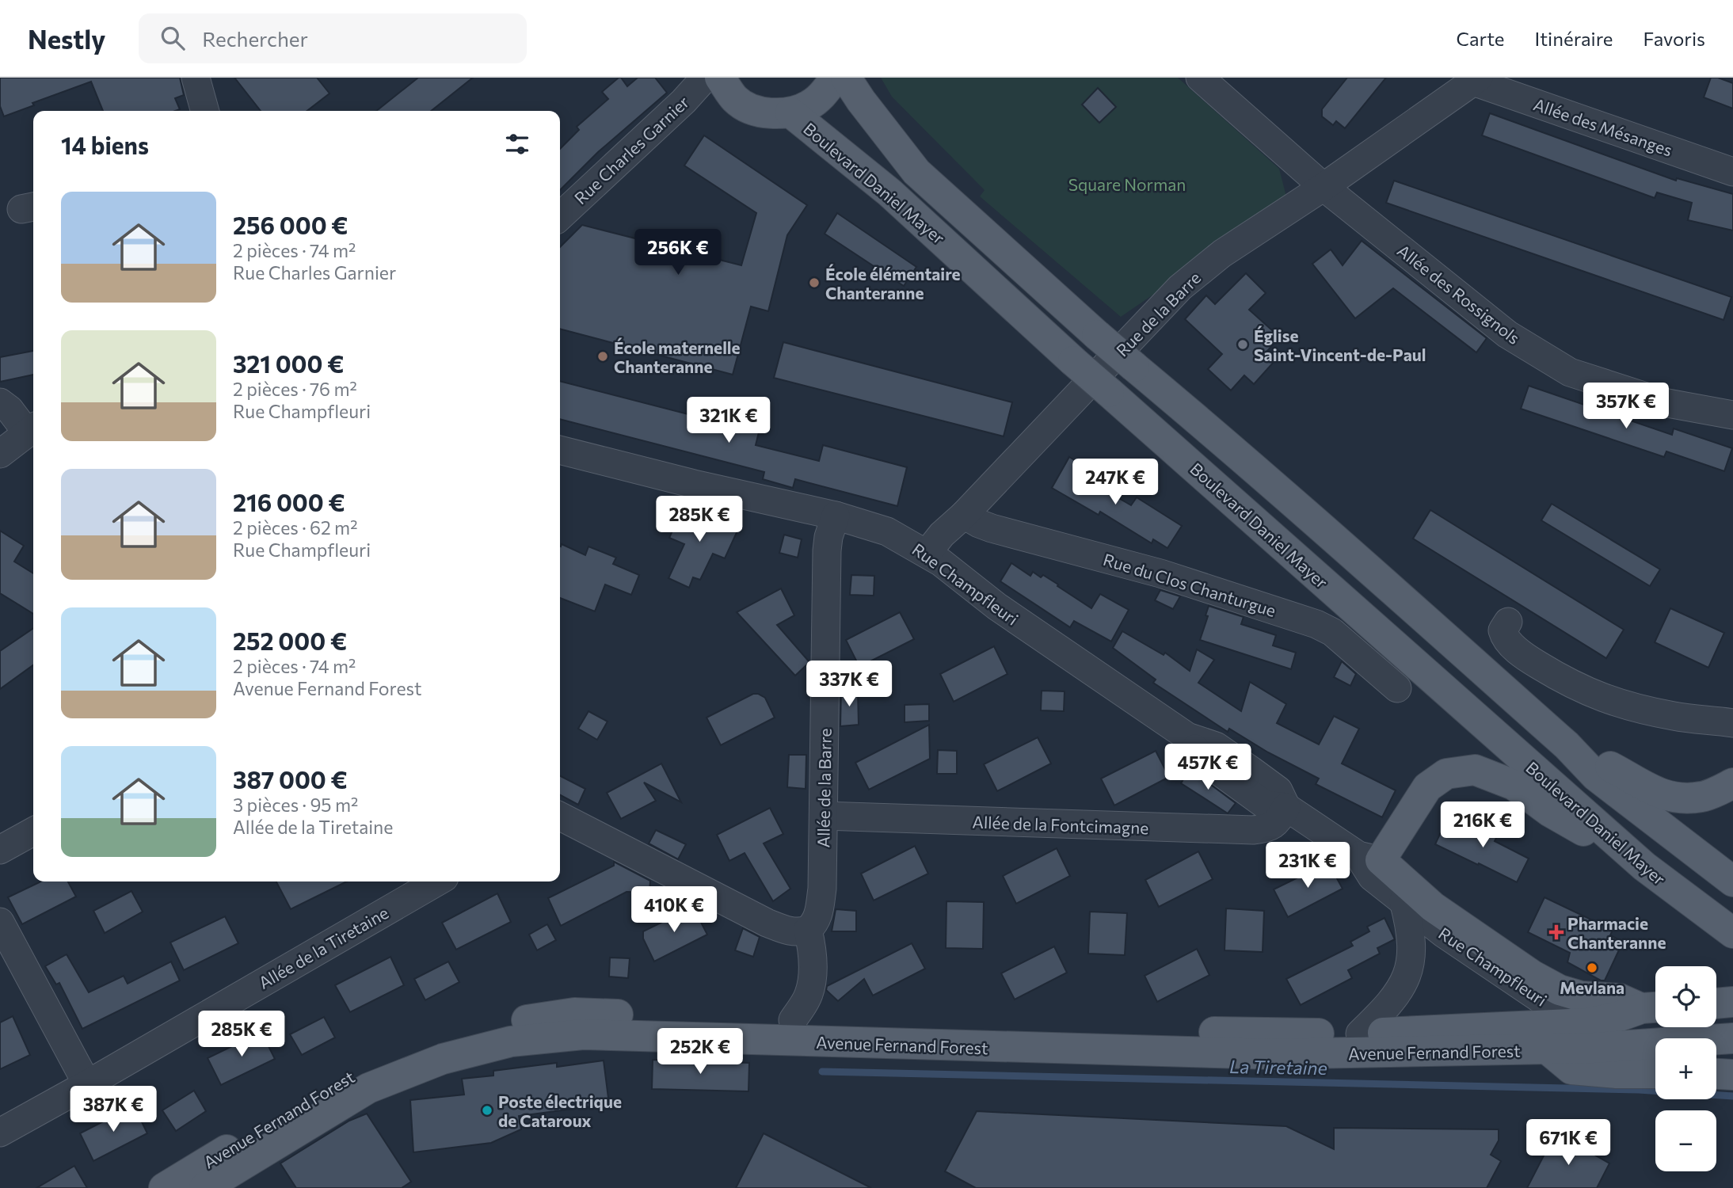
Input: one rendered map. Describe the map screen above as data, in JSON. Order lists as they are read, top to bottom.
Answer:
{
  "streets": {
    "main road": ["Boulevard Daniel Mayer", "Avenue Fernand Forest"],
    "street": [
      "Allée des Mésanges",
      "Rue Charles Garnier",
      "Allée des Rossignols",
      "Rue de la Barre",
      "Rue Champfleuri",
      "Rue du Clos Chanturgue",
      "Allée de la Barre",
      "Allée de la Fontcimagne",
      "Allée de la Tiretaine"
    ]
  },
  "crossings": [
    ["Allée des Mésanges", "Rue de la Barre"],
    ["Allée des Rossignols", "Rue de la Barre"],
    ["Rue de la Barre", "Rue Champfleuri"],
    ["Rue de la Barre", "Rue du Clos Chanturgue"],
    ["Rue Champfleuri", "Allée de la Barre"],
    ["Rue Champfleuri", "Allée de la Fontcimagne"],
    ["Rue Champfleuri", "Avenue Fernand Forest"],
    ["Allée de la Barre", "Allée de la Fontcimagne"]
  ],
  "water": ["La Tiretaine"],
  "parks": ["Square Norman"],
  "places": {
    "other": [
      "École élémentaire Chanteranne",
      "Église Saint-Vincent-de-Paul",
      "École maternelle Chanteranne",
      "Mevlana",
      "Poste électrique de Cataroux"
    ],
    "health": ["Pharmacie Chanteranne"]
  },
  "page": {
    "header": "Nestly",
    "search": "Rechercher",
    "nav": ["Carte", "Itinéraire", "Favoris"],
    "heading": "14 biens",
    "list": [
      {
        "name": "256 000 €",
        "note": "2 pièces · 74 m² · Rue Charles Garnier"
      },
      {
        "name": "321 000 €",
        "note": "2 pièces · 76 m² · Rue Champfleuri"
      },
      {
        "name": "216 000 €",
        "note": "2 pièces · 62 m² · Rue Champfleuri"
      },
      {
        "name": "252 000 €",
        "note": "2 pièces · 74 m² · Avenue Fernand Forest"
      },
      {
        "name": "387 000 €",
        "note": "3 pièces · 95 m² · Allée de la Tiretaine"
      }
    ],
    "price": [
      "256K €",
      "357K €",
      "321K €",
      "247K €",
      "285K €",
      "337K €",
      "457K €",
      "216K €",
      "231K €",
      "410K €",
      "285K €",
      "252K €",
      "387K €",
      "671K €"
    ],
    "map_buttons": ["+", "−"]
  }
}
